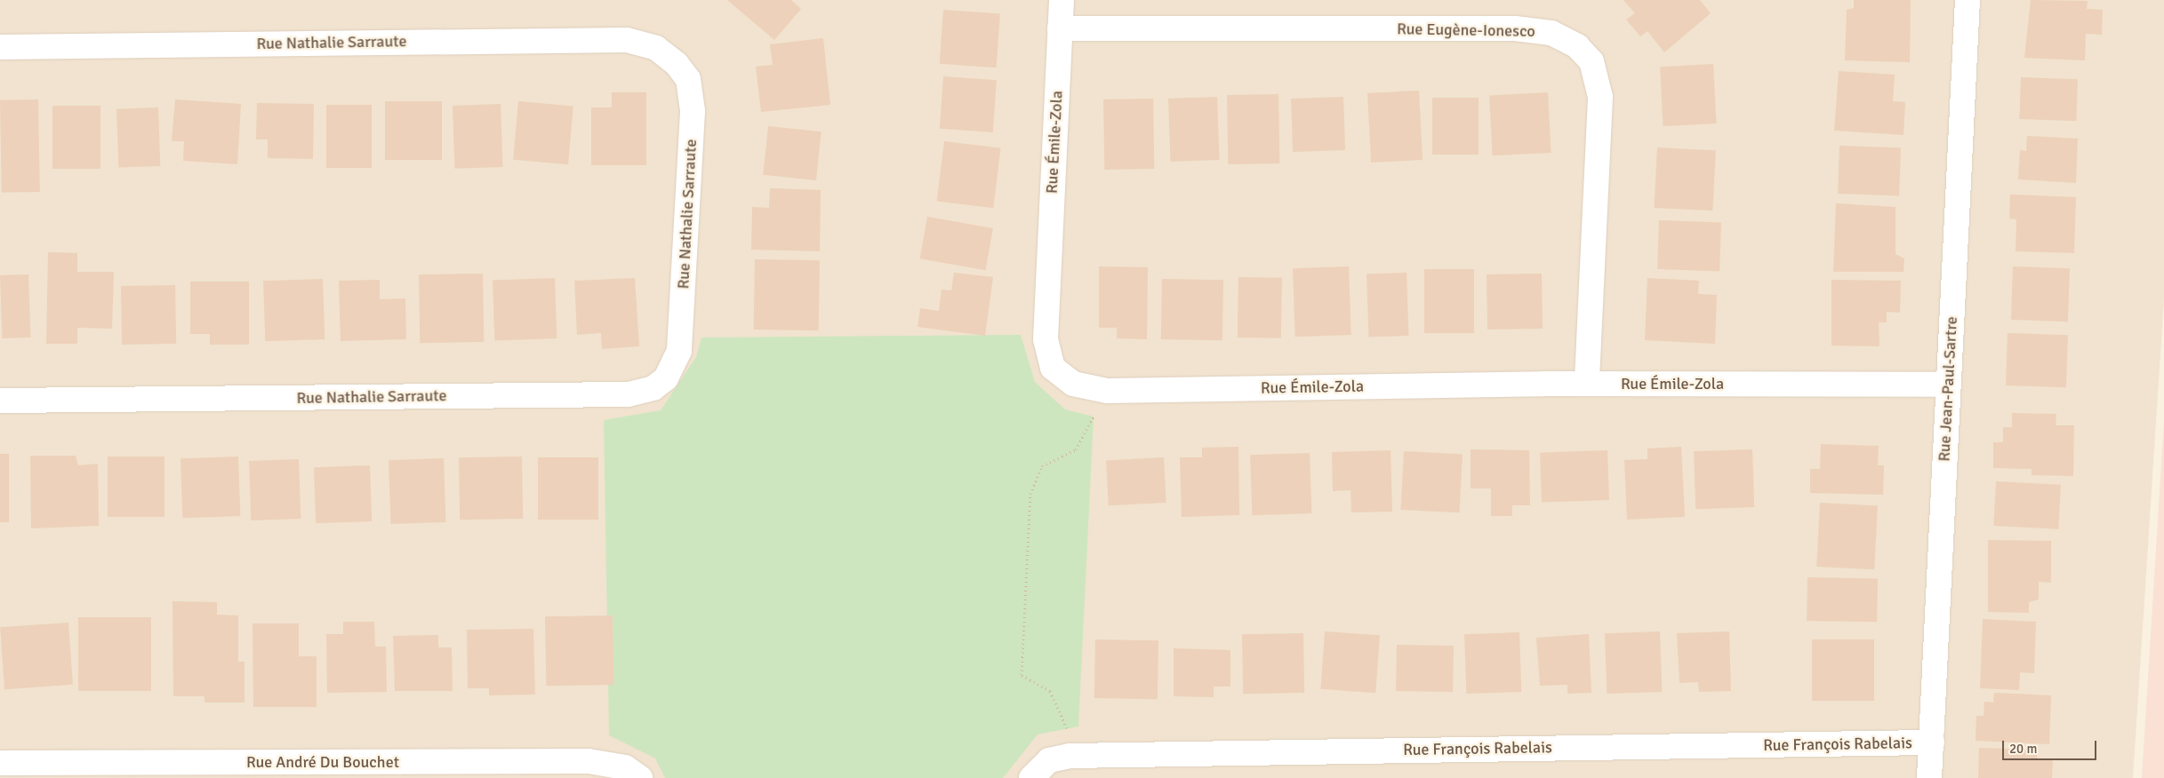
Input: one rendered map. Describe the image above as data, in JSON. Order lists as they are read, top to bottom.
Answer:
{
  "streets": {
    "street": [
      "Rue Eugène-Ionesco",
      "Rue Nathalie Sarraute",
      "Rue Émile-Zola",
      "Rue Jean-Paul-Sartre",
      "Rue François Rabelais",
      "Rue André Du Bouchet"
    ]
  },
  "crossings": [
    ["Rue Eugène-Ionesco", "Rue Émile-Zola"],
    ["Rue Émile-Zola", "Rue Jean-Paul-Sartre"],
    ["Rue Jean-Paul-Sartre", "Rue François Rabelais"]
  ],
  "scale_bar": "20 m"
}
